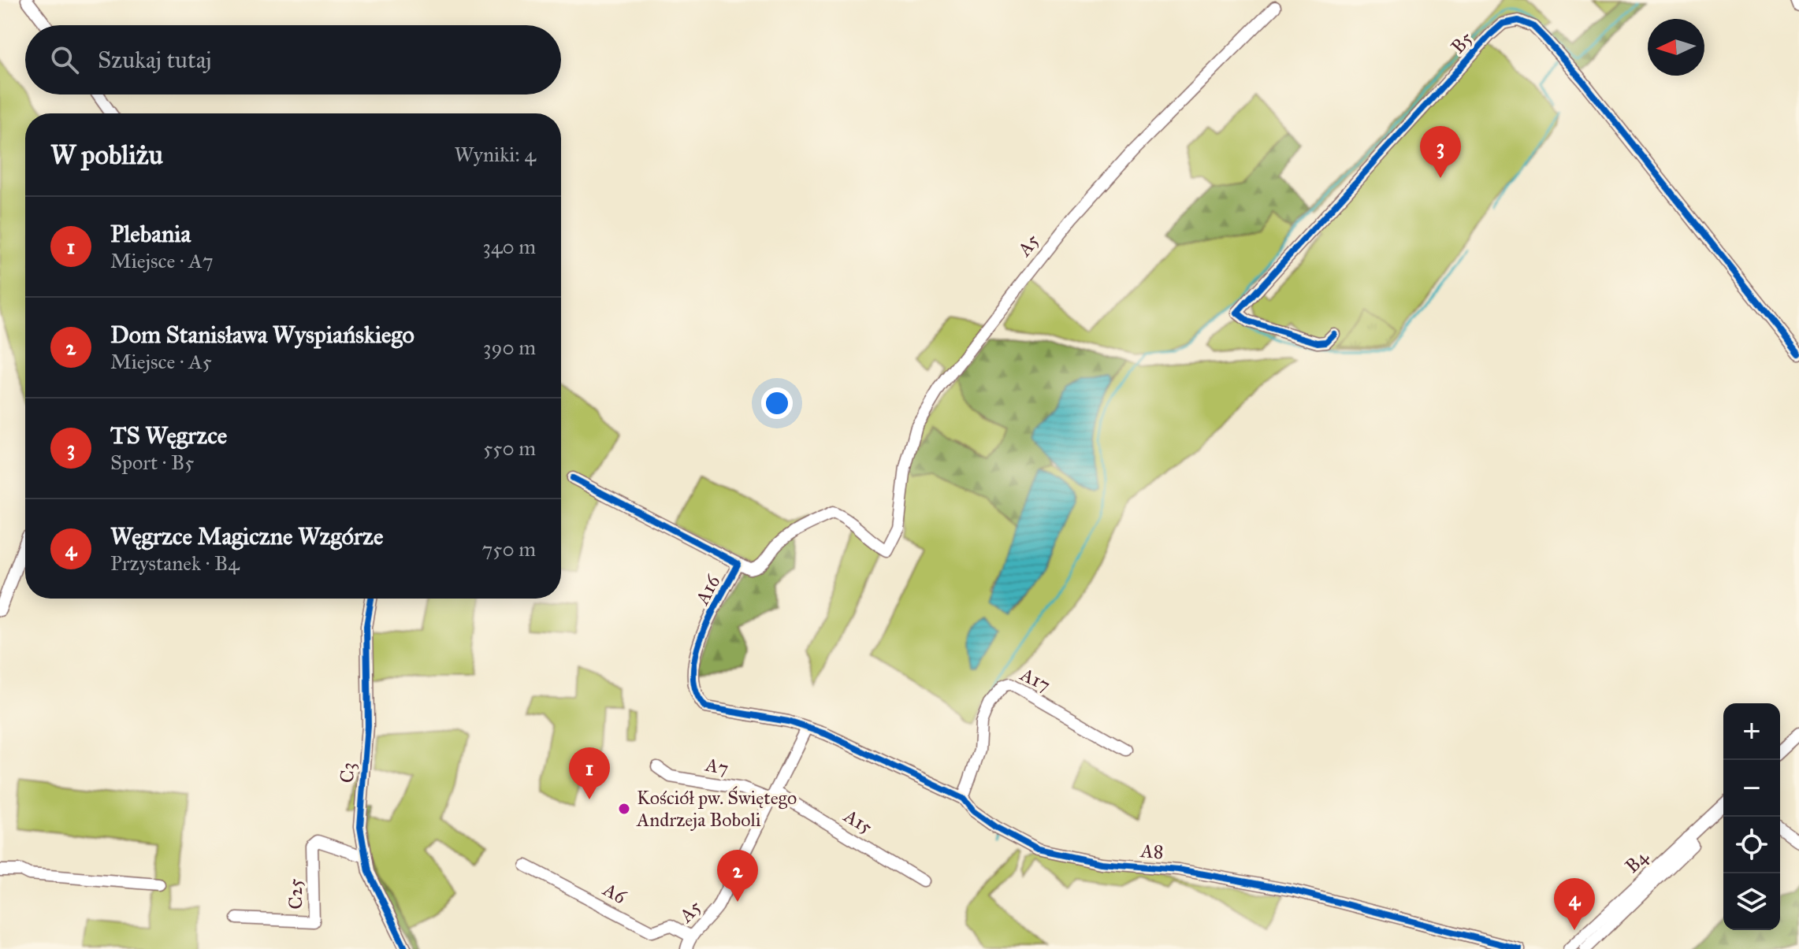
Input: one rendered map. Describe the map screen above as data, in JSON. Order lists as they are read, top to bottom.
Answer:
{
  "streets": {
    "street": [
      "B5",
      "A5",
      "A16",
      "A17",
      "A7",
      "C3",
      "A15",
      "A8",
      "B4",
      "A6",
      "C25"
    ]
  },
  "crossings": [
    ["A5", "A16"],
    ["A5", "A7"],
    ["A5", "A15"],
    ["A5", "A8"],
    ["A5", "A6"],
    ["A16", "A8"],
    ["A17", "A8"],
    ["A7", "A15"],
    ["C3", "C25"]
  ],
  "places": ["Kościół pw. Świętego Andrzeja Boboli"],
  "north": "left",
  "page": {
    "search": "Szukaj tutaj",
    "heading": ["W pobliżu", "Wyniki: 4"],
    "pins": [
      "3",
      "1",
      "2",
      "4"
    ],
    "list": [
      {
        "mark": "1",
        "name": "Plebania",
        "note": "Miejsce · A7",
        "value": "340 m"
      },
      {
        "mark": "2",
        "name": "Dom Stanisława Wyspiańskiego",
        "note": "Miejsce · A5",
        "value": "390 m"
      },
      {
        "mark": "3",
        "name": "TS Węgrzce",
        "note": "Sport · B5",
        "value": "550 m"
      },
      {
        "mark": "4",
        "name": "Węgrzce Magiczne Wzgórze",
        "note": "Przystanek · B4",
        "value": "750 m"
      }
    ],
    "map_buttons": ["+", "−"]
  }
}
